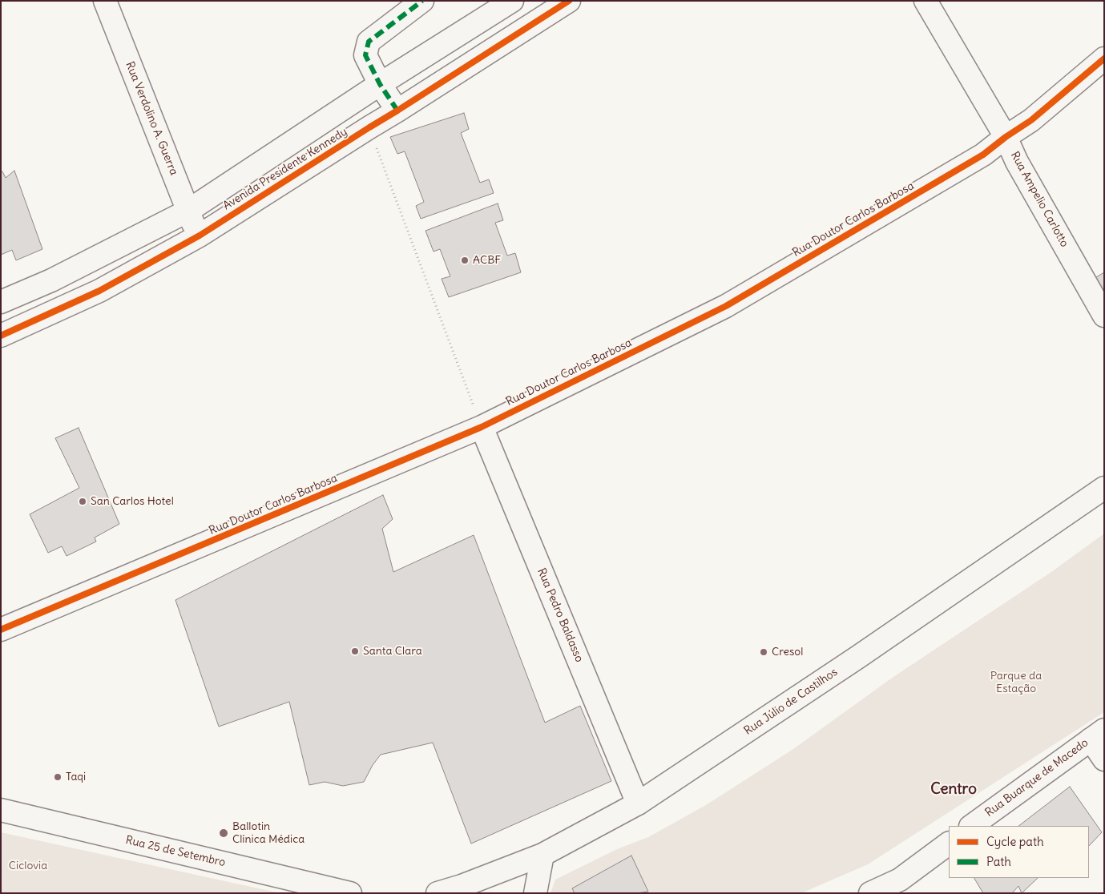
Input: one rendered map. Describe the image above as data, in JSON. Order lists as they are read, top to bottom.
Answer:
{
  "streets": {
    "street": [
      "Rua Verdolino A. Guerra",
      "Avenida Presidente Kennedy",
      "Rua Ampelio Carlotto",
      "Rua Doutor Carlos Barbosa",
      "Rua Pedro Baldasso",
      "Rua Júlio de Castilhos",
      "Rua Buarque de Macedo",
      "Rua 25 de Setembro"
    ]
  },
  "crossings": [
    ["Rua Verdolino A. Guerra", "Avenida Presidente Kennedy"],
    ["Rua Ampelio Carlotto", "Rua Doutor Carlos Barbosa"],
    ["Rua Doutor Carlos Barbosa", "Rua Pedro Baldasso"],
    ["Rua Pedro Baldasso", "Rua Júlio de Castilhos"]
  ],
  "districts": ["Centro"],
  "parks": ["Parque da Estação", "Ciclovia"],
  "places": [
    "ACBF",
    "San Carlos Hotel",
    "Santa Clara",
    "Cresol",
    "Taqi",
    "Ballotin Clínica Médica"
  ],
  "legend": ["Cycle path", "Path"]
}
